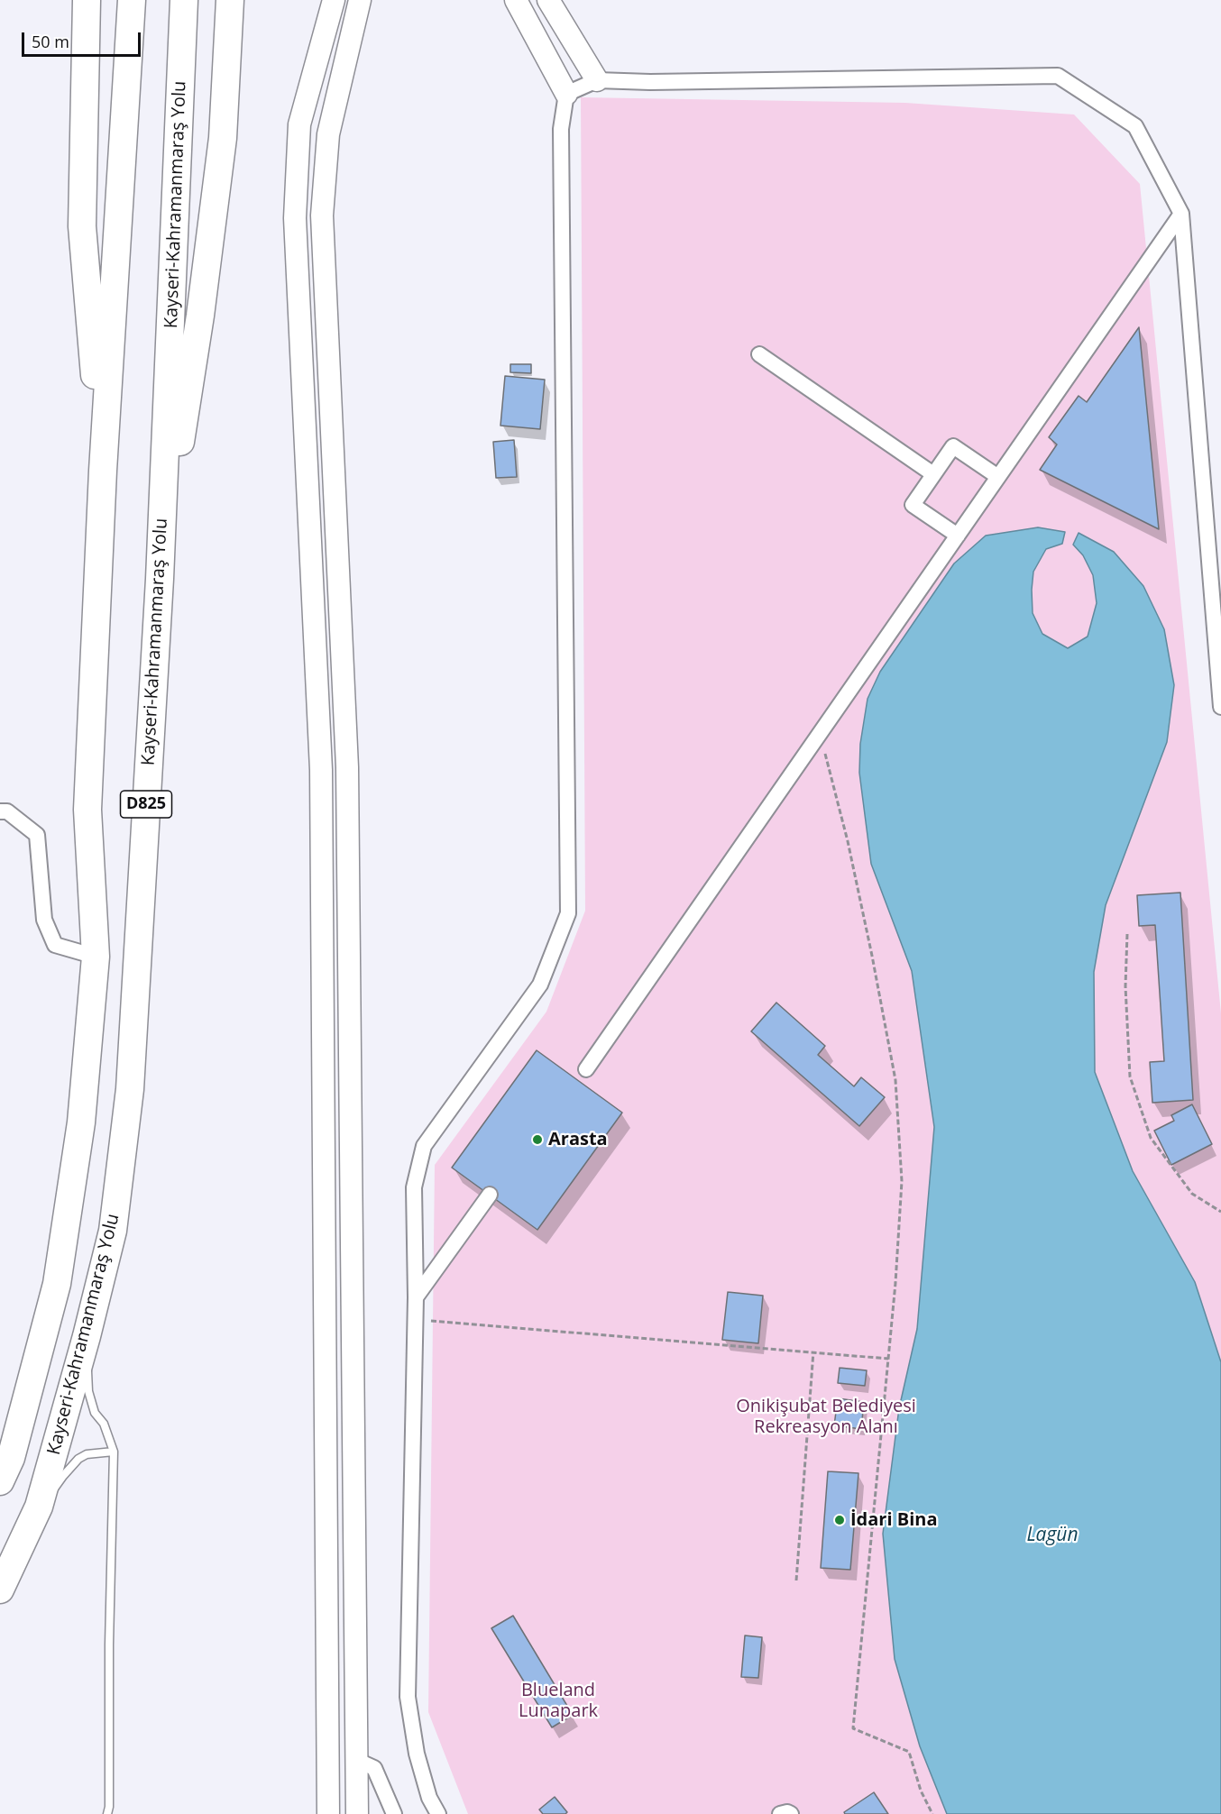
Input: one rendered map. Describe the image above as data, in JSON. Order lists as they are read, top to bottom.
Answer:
{
  "streets": {
    "highway": ["Kayseri-Kahramanmaraş Yolu", "D825"]
  },
  "water": ["Lagün"],
  "parks": ["Onikişubat Belediyesi Rekreasyon Alanı", "Blueland Lunapark"],
  "places": ["Arasta", "İdari Bina"],
  "scale_bar": "50 m"
}
